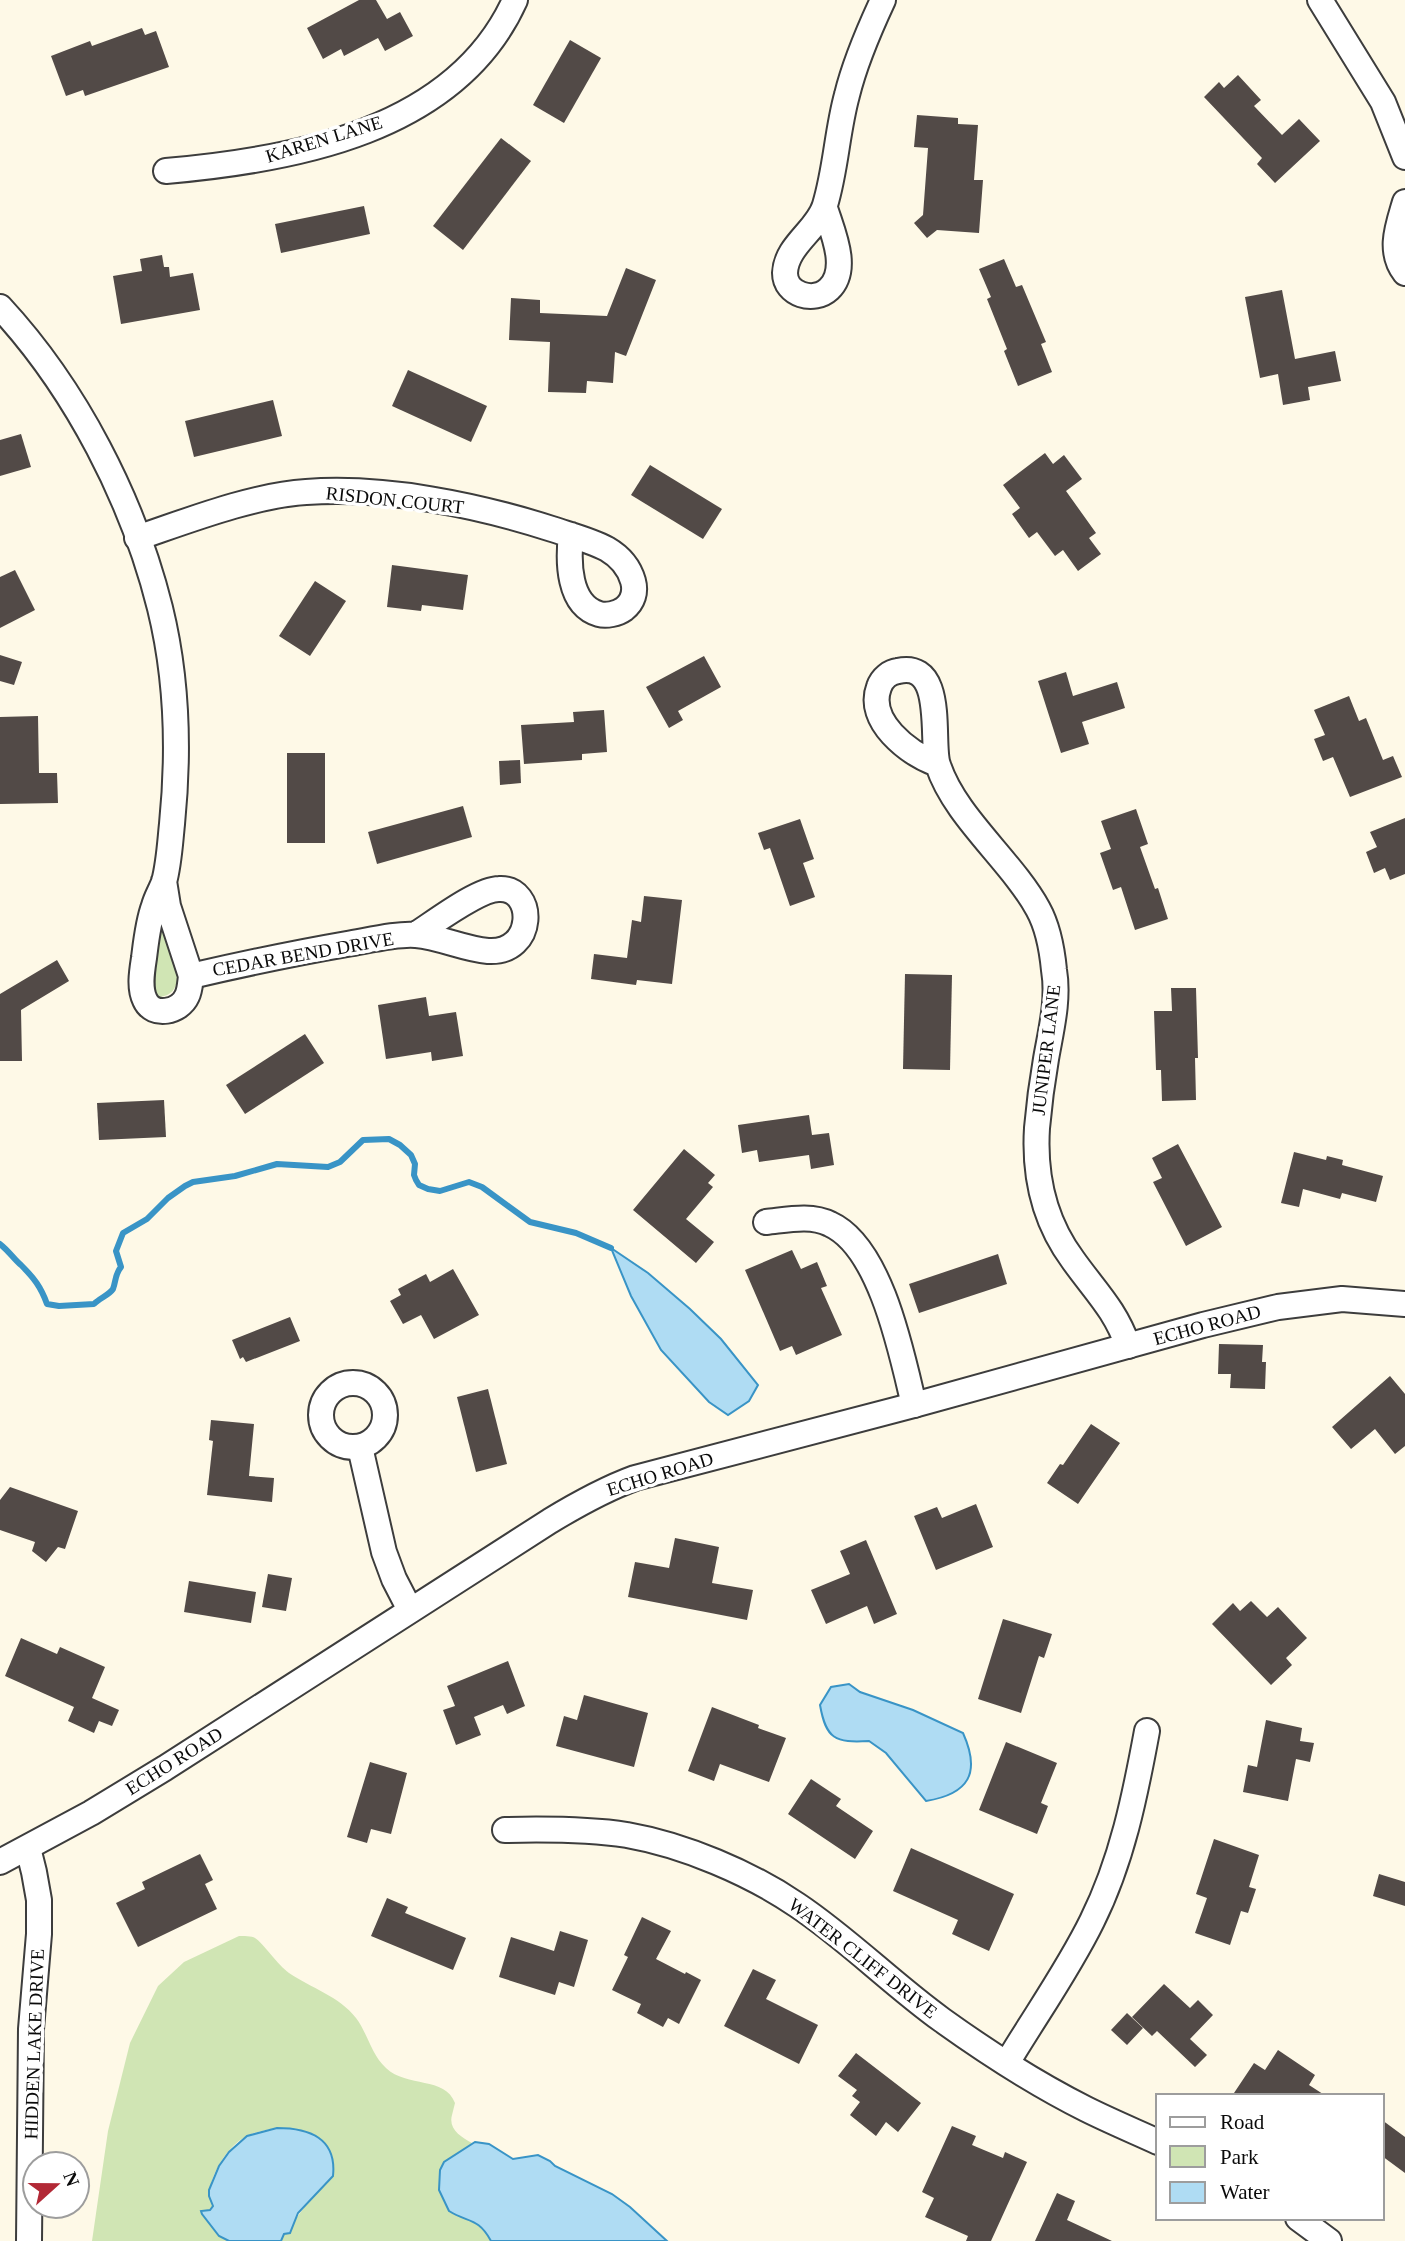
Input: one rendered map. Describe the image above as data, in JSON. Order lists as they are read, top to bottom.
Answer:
{
  "streets": {
    "street": [
      "KAREN LANE",
      "RISDON COURT",
      "CEDAR BEND DRIVE",
      "JUNIPER LANE",
      "ECHO ROAD",
      "WATER CLIFF DRIVE",
      "HIDDEN LAKE DRIVE"
    ]
  },
  "crossings": [
    ["RISDON COURT", "CEDAR BEND DRIVE"],
    ["JUNIPER LANE", "ECHO ROAD"],
    ["ECHO ROAD", "HIDDEN LAKE DRIVE"]
  ],
  "legend": ["Road", "Park", "Water"],
  "north": "right"
}
